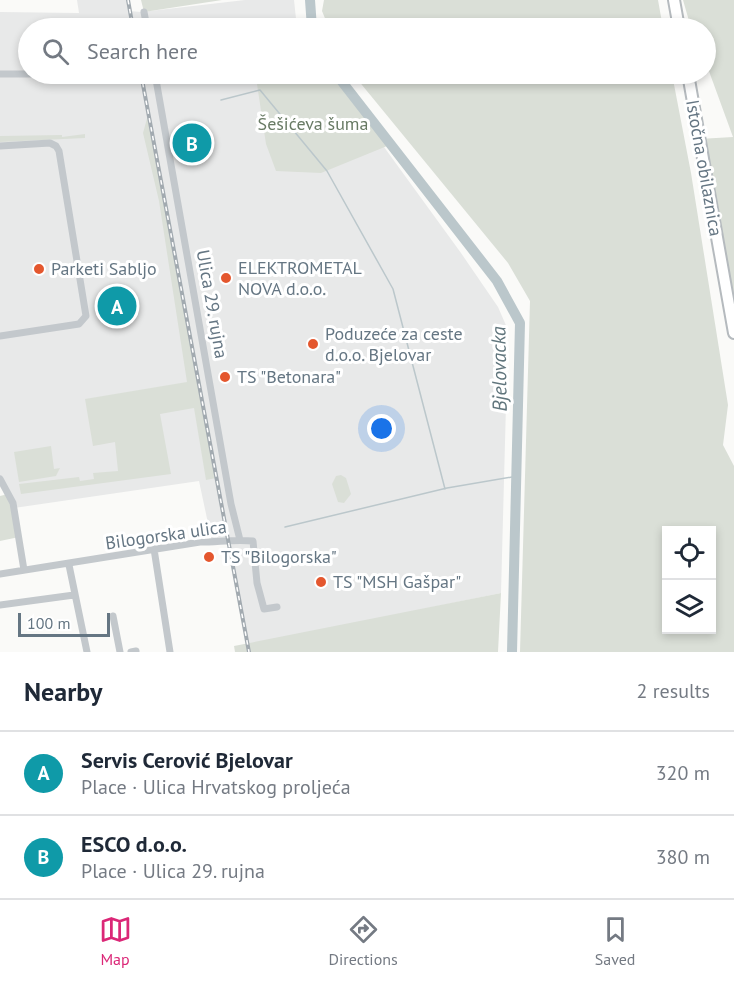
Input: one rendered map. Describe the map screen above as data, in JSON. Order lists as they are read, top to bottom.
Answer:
{
  "streets": {
    "main road": ["Istočna obilaznica"],
    "street": ["Ulica 29. rujna", "Bilogorska ulica"]
  },
  "crossings": [
    ["Ulica 29. rujna", "Bilogorska ulica"]
  ],
  "water": ["Bjelovacka"],
  "parks": ["Šešićeva šuma"],
  "places": [
    "Parketi Sabljo",
    "ELEKTROMETAL NOVA d.o.o.",
    "Poduzeće za ceste d.o.o. Bjelovar",
    "TS \"Betonara\"",
    "TS \"Bilogorska\"",
    "TS \"MSH Gašpar\""
  ],
  "scale_bar": "100 m",
  "page": {
    "search": "Search here",
    "pins": ["B", "A"],
    "scale": "100 m",
    "heading": ["Nearby", "2 results"],
    "list": [
      {
        "mark": "A",
        "name": "Servis Cerović Bjelovar",
        "note": "Place · Ulica Hrvatskog proljeća",
        "value": "320 m"
      },
      {
        "mark": "B",
        "name": "ESCO d.o.o.",
        "note": "Place · Ulica 29. rujna",
        "value": "380 m"
      }
    ],
    "nav": ["Map", "Directions", "Saved"]
  }
}
